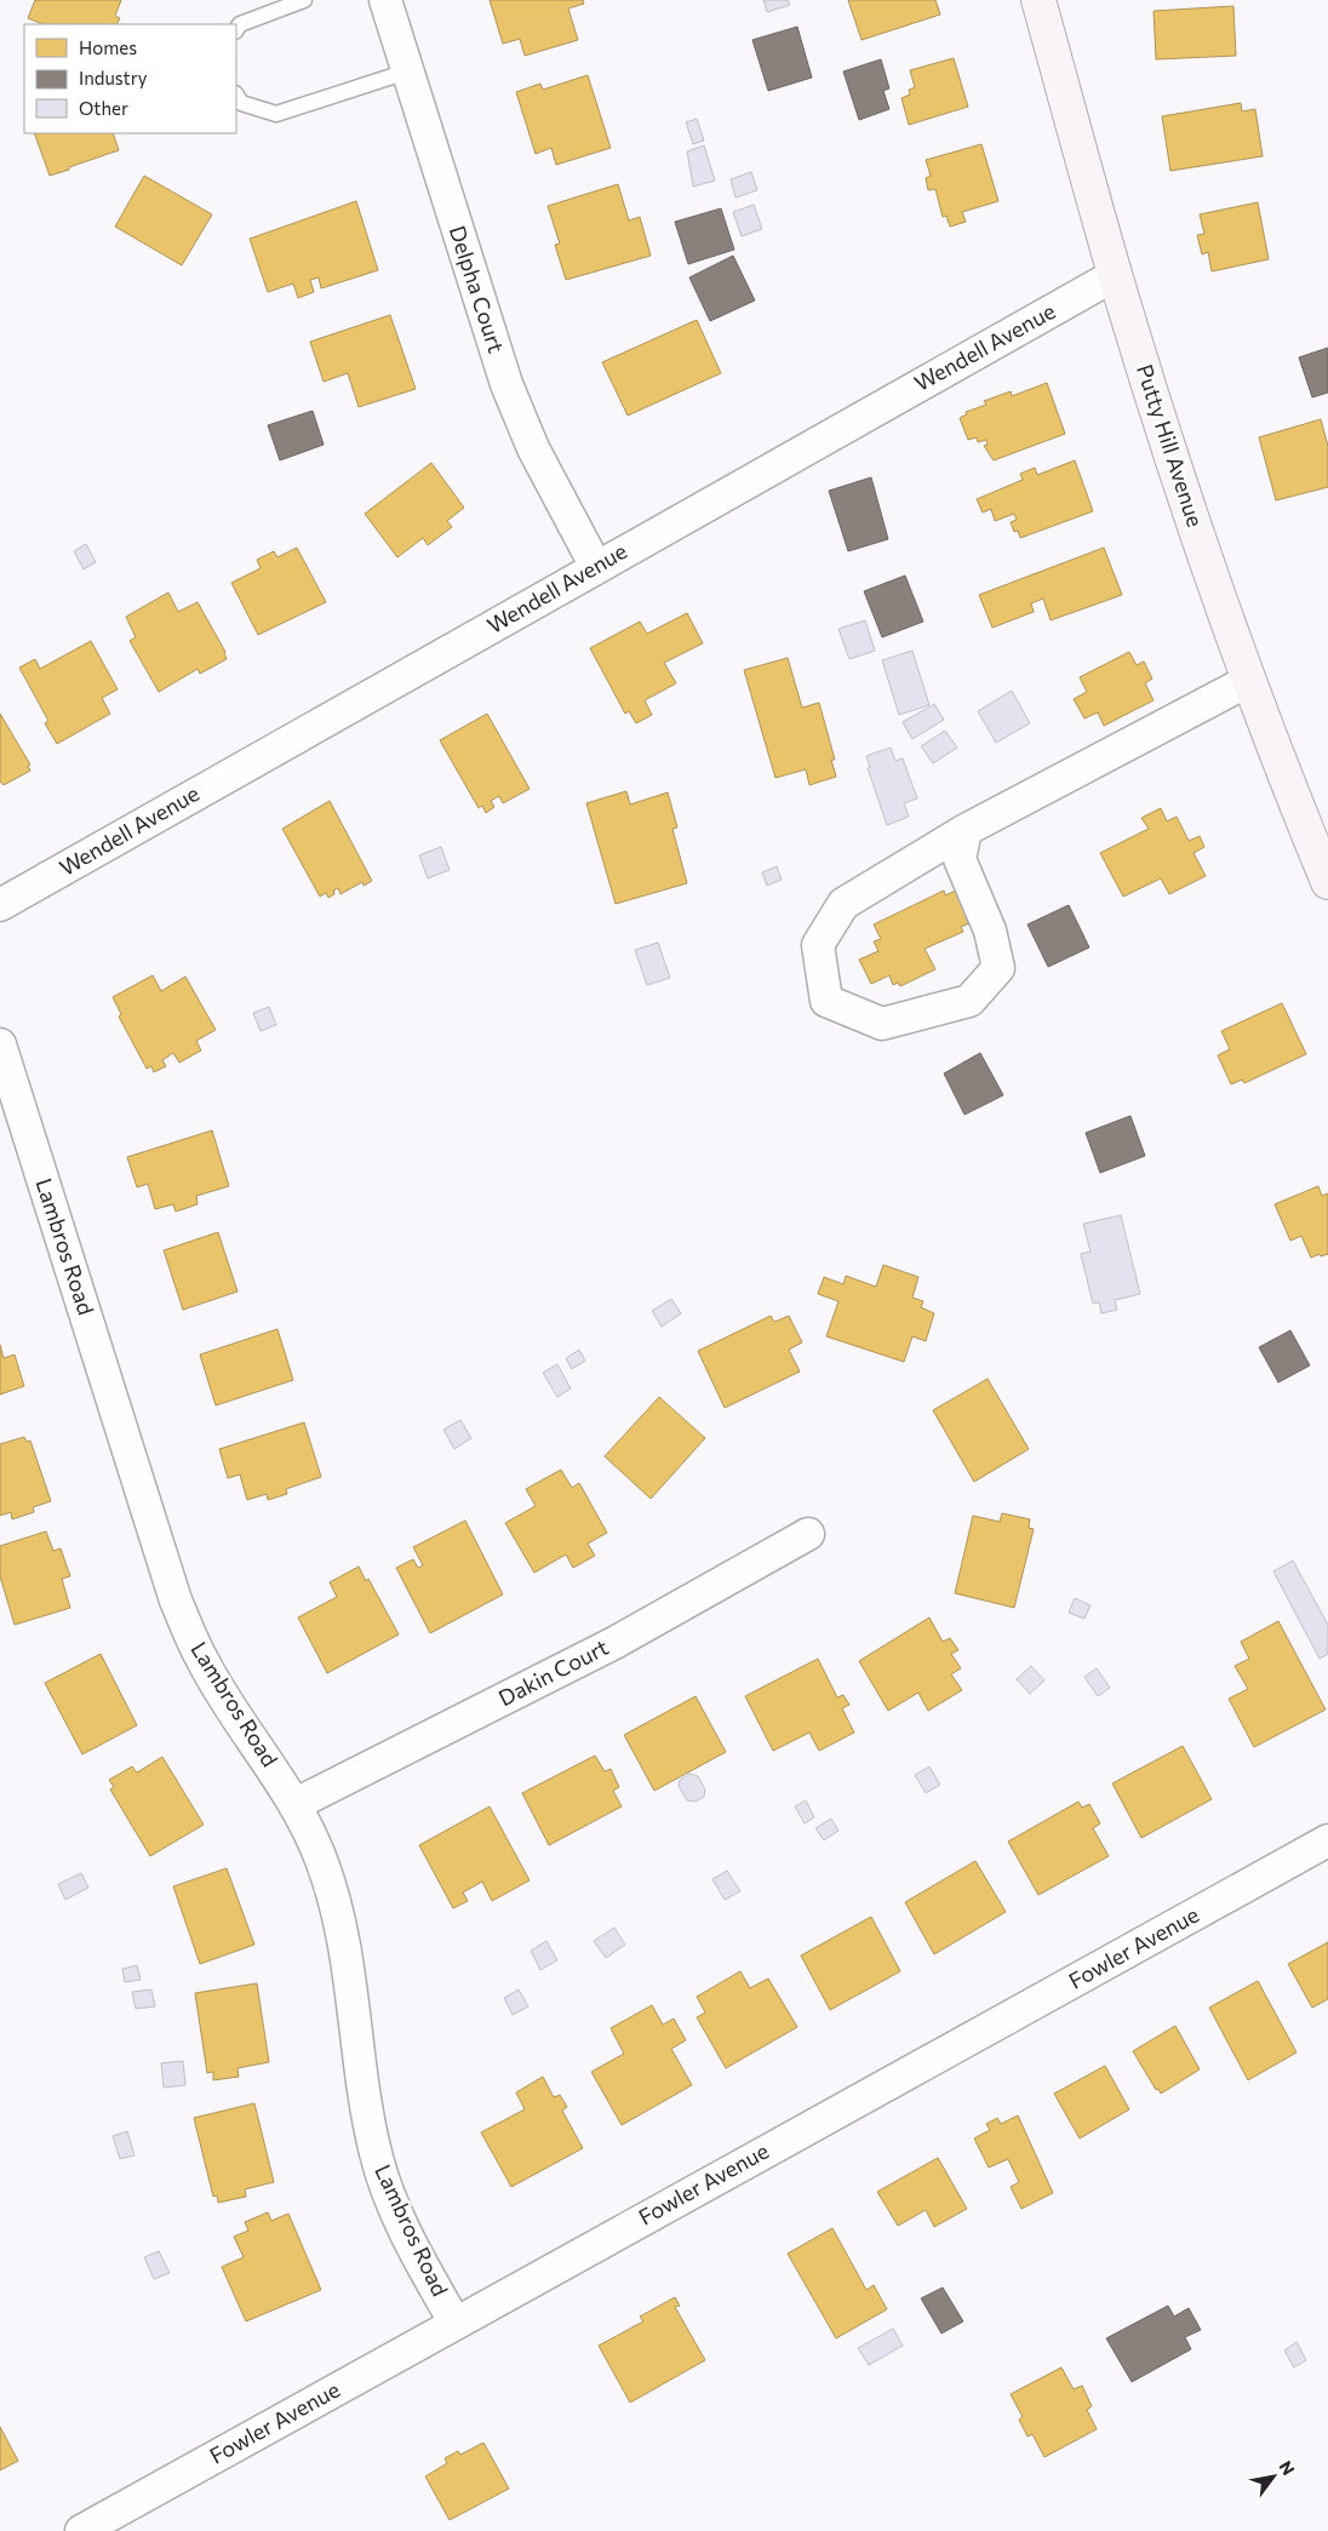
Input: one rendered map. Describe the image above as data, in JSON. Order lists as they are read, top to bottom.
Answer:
{
  "streets": {
    "main road": ["Putty Hill Avenue"],
    "street": [
      "Delpha Court",
      "Wendell Avenue",
      "Lambros Road",
      "Dakin Court",
      "Fowler Avenue"
    ]
  },
  "crossings": [
    ["Delpha Court", "Wendell Avenue"],
    ["Wendell Avenue", "Putty Hill Avenue"],
    ["Lambros Road", "Dakin Court"],
    ["Lambros Road", "Fowler Avenue"]
  ],
  "legend": ["Homes", "Industry", "Other"],
  "north": "top right"
}
